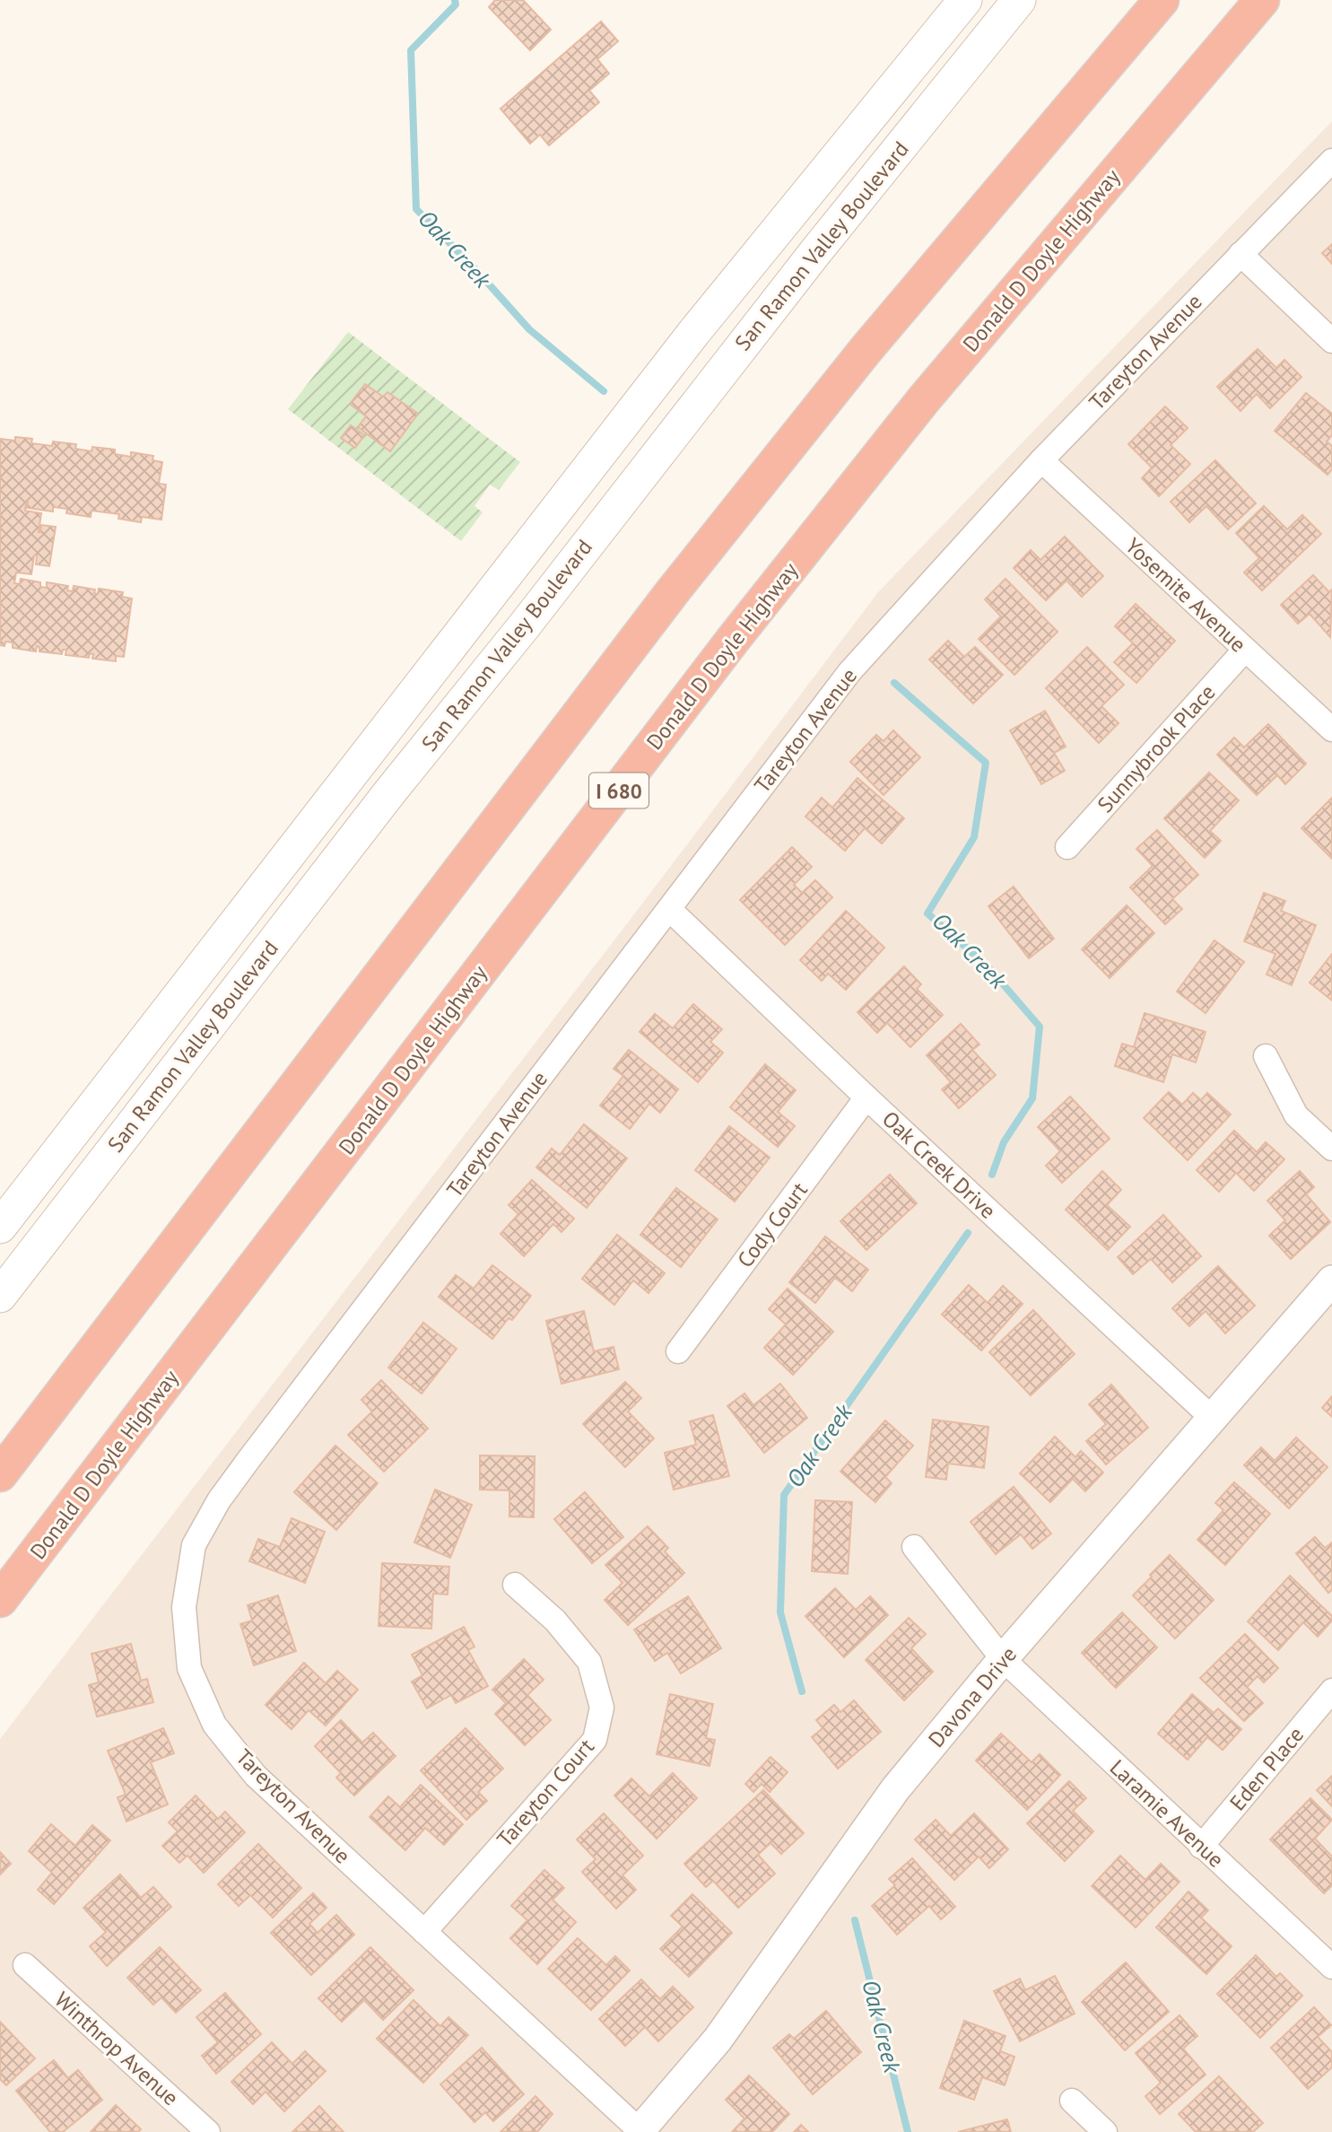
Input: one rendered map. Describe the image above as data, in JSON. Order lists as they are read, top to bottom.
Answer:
{
  "streets": {
    "highway": ["Donald D Doyle Highway", "I 680"],
    "main road": ["San Ramon Valley Boulevard"],
    "street": [
      "Tareyton Avenue",
      "Yosemite Avenue",
      "Sunnybrook Place",
      "Oak Creek Drive",
      "Cody Court",
      "Davona Drive",
      "Eden Place",
      "Tareyton Court",
      "Laramie Avenue",
      "Winthrop Avenue"
    ]
  },
  "crossings": [
    ["Tareyton Avenue", "Yosemite Avenue"],
    ["Tareyton Avenue", "Oak Creek Drive"],
    ["Tareyton Avenue", "Davona Drive"],
    ["Tareyton Avenue", "Tareyton Court"],
    ["Yosemite Avenue", "Sunnybrook Place"],
    ["Oak Creek Drive", "Cody Court"],
    ["Oak Creek Drive", "Davona Drive"],
    ["Davona Drive", "Laramie Avenue"],
    ["Eden Place", "Laramie Avenue"]
  ],
  "water": ["Oak Creek"]
}
